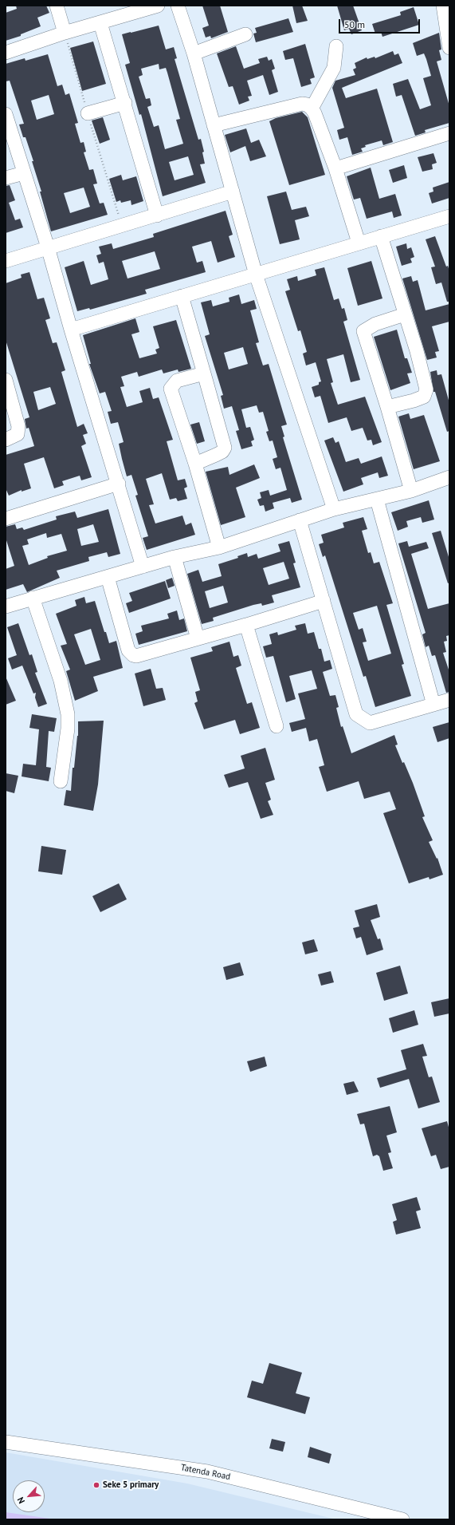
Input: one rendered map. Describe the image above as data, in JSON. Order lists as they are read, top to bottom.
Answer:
{
  "streets": {
    "street": ["Tatenda Road"]
  },
  "places": ["Seke 5 primary"],
  "scale_bar": "50 m",
  "north": "bottom left"
}
